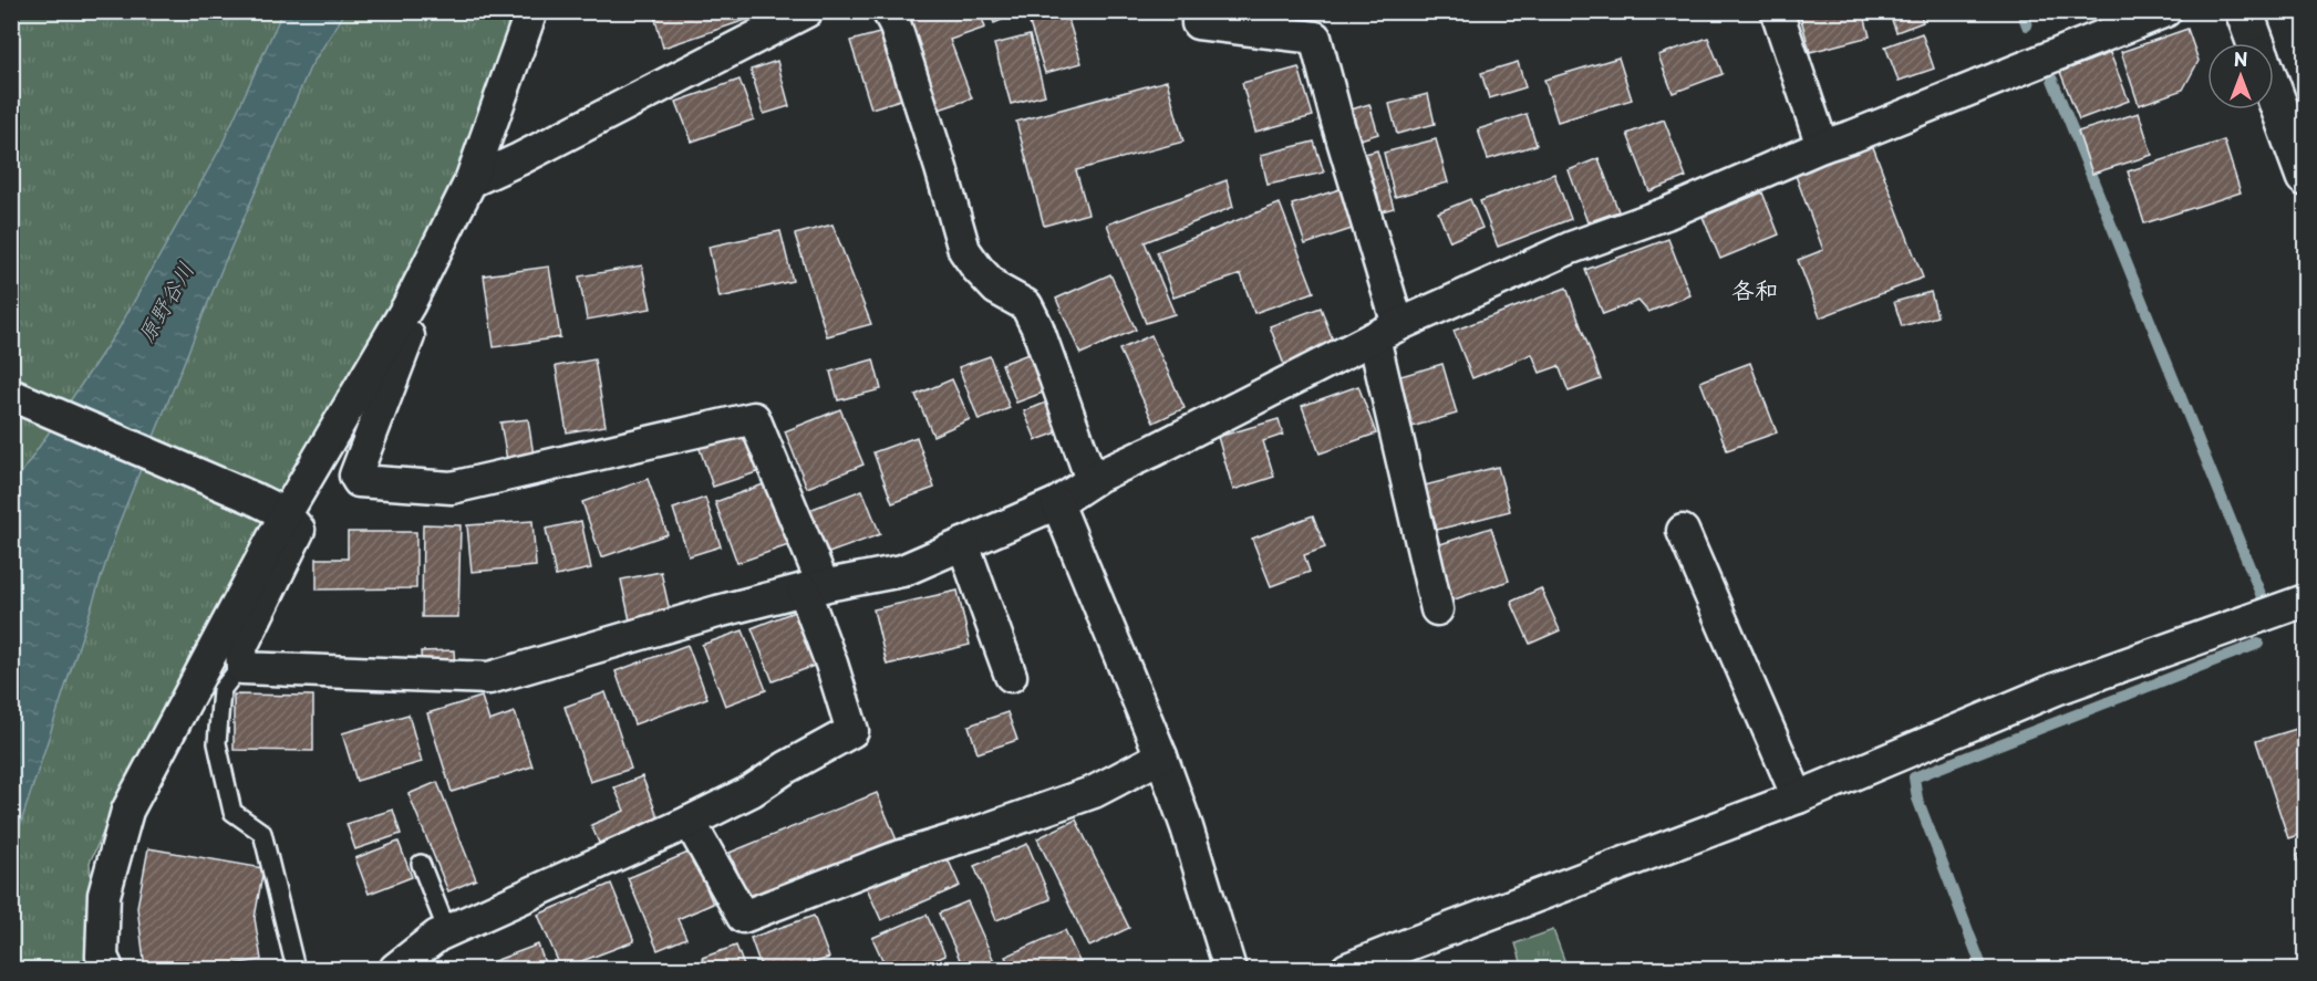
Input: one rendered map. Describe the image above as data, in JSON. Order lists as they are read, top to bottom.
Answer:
{
  "districts": ["各和"],
  "water": ["原野谷川"],
  "north": "top"
}
